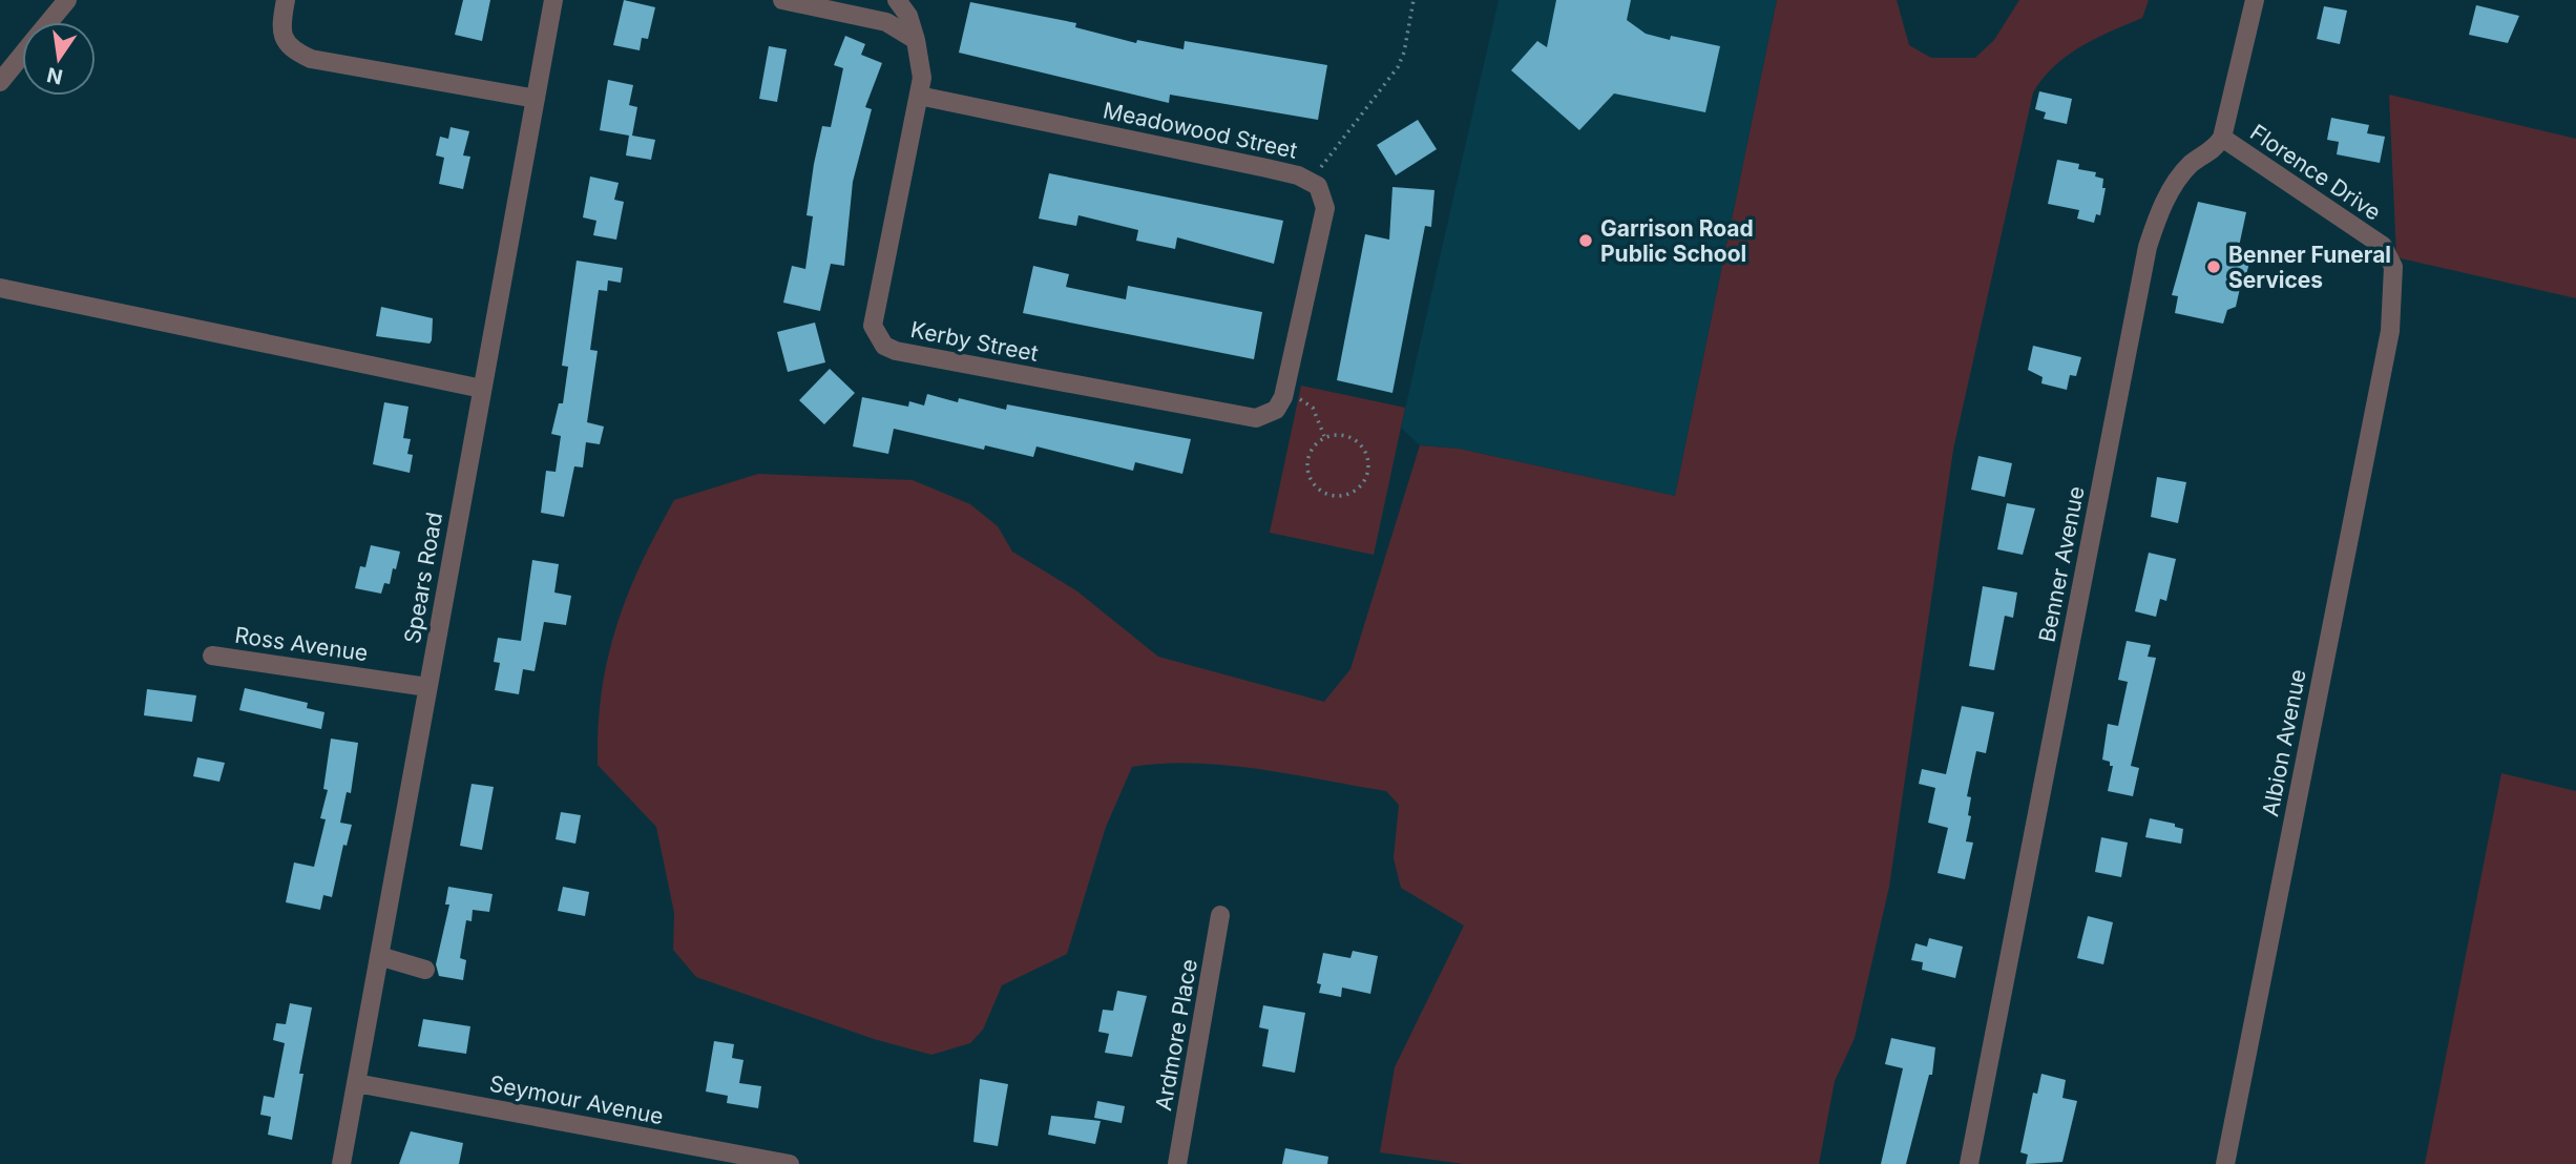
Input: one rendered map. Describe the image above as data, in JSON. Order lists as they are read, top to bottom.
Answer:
{
  "streets": {
    "street": [
      "Meadowood Street",
      "Florence Drive",
      "Kerby Street",
      "Benner Avenue",
      "Spears Road",
      "Ross Avenue",
      "Albion Avenue",
      "Ardmore Place",
      "Seymour Avenue"
    ]
  },
  "crossings": [
    ["Meadowood Street", "Kerby Street"],
    ["Florence Drive", "Benner Avenue"],
    ["Florence Drive", "Albion Avenue"],
    ["Spears Road", "Ross Avenue"],
    ["Spears Road", "Seymour Avenue"]
  ],
  "places": ["Garrison Road Public School", "Benner Funeral Services"],
  "north": "bottom"
}
